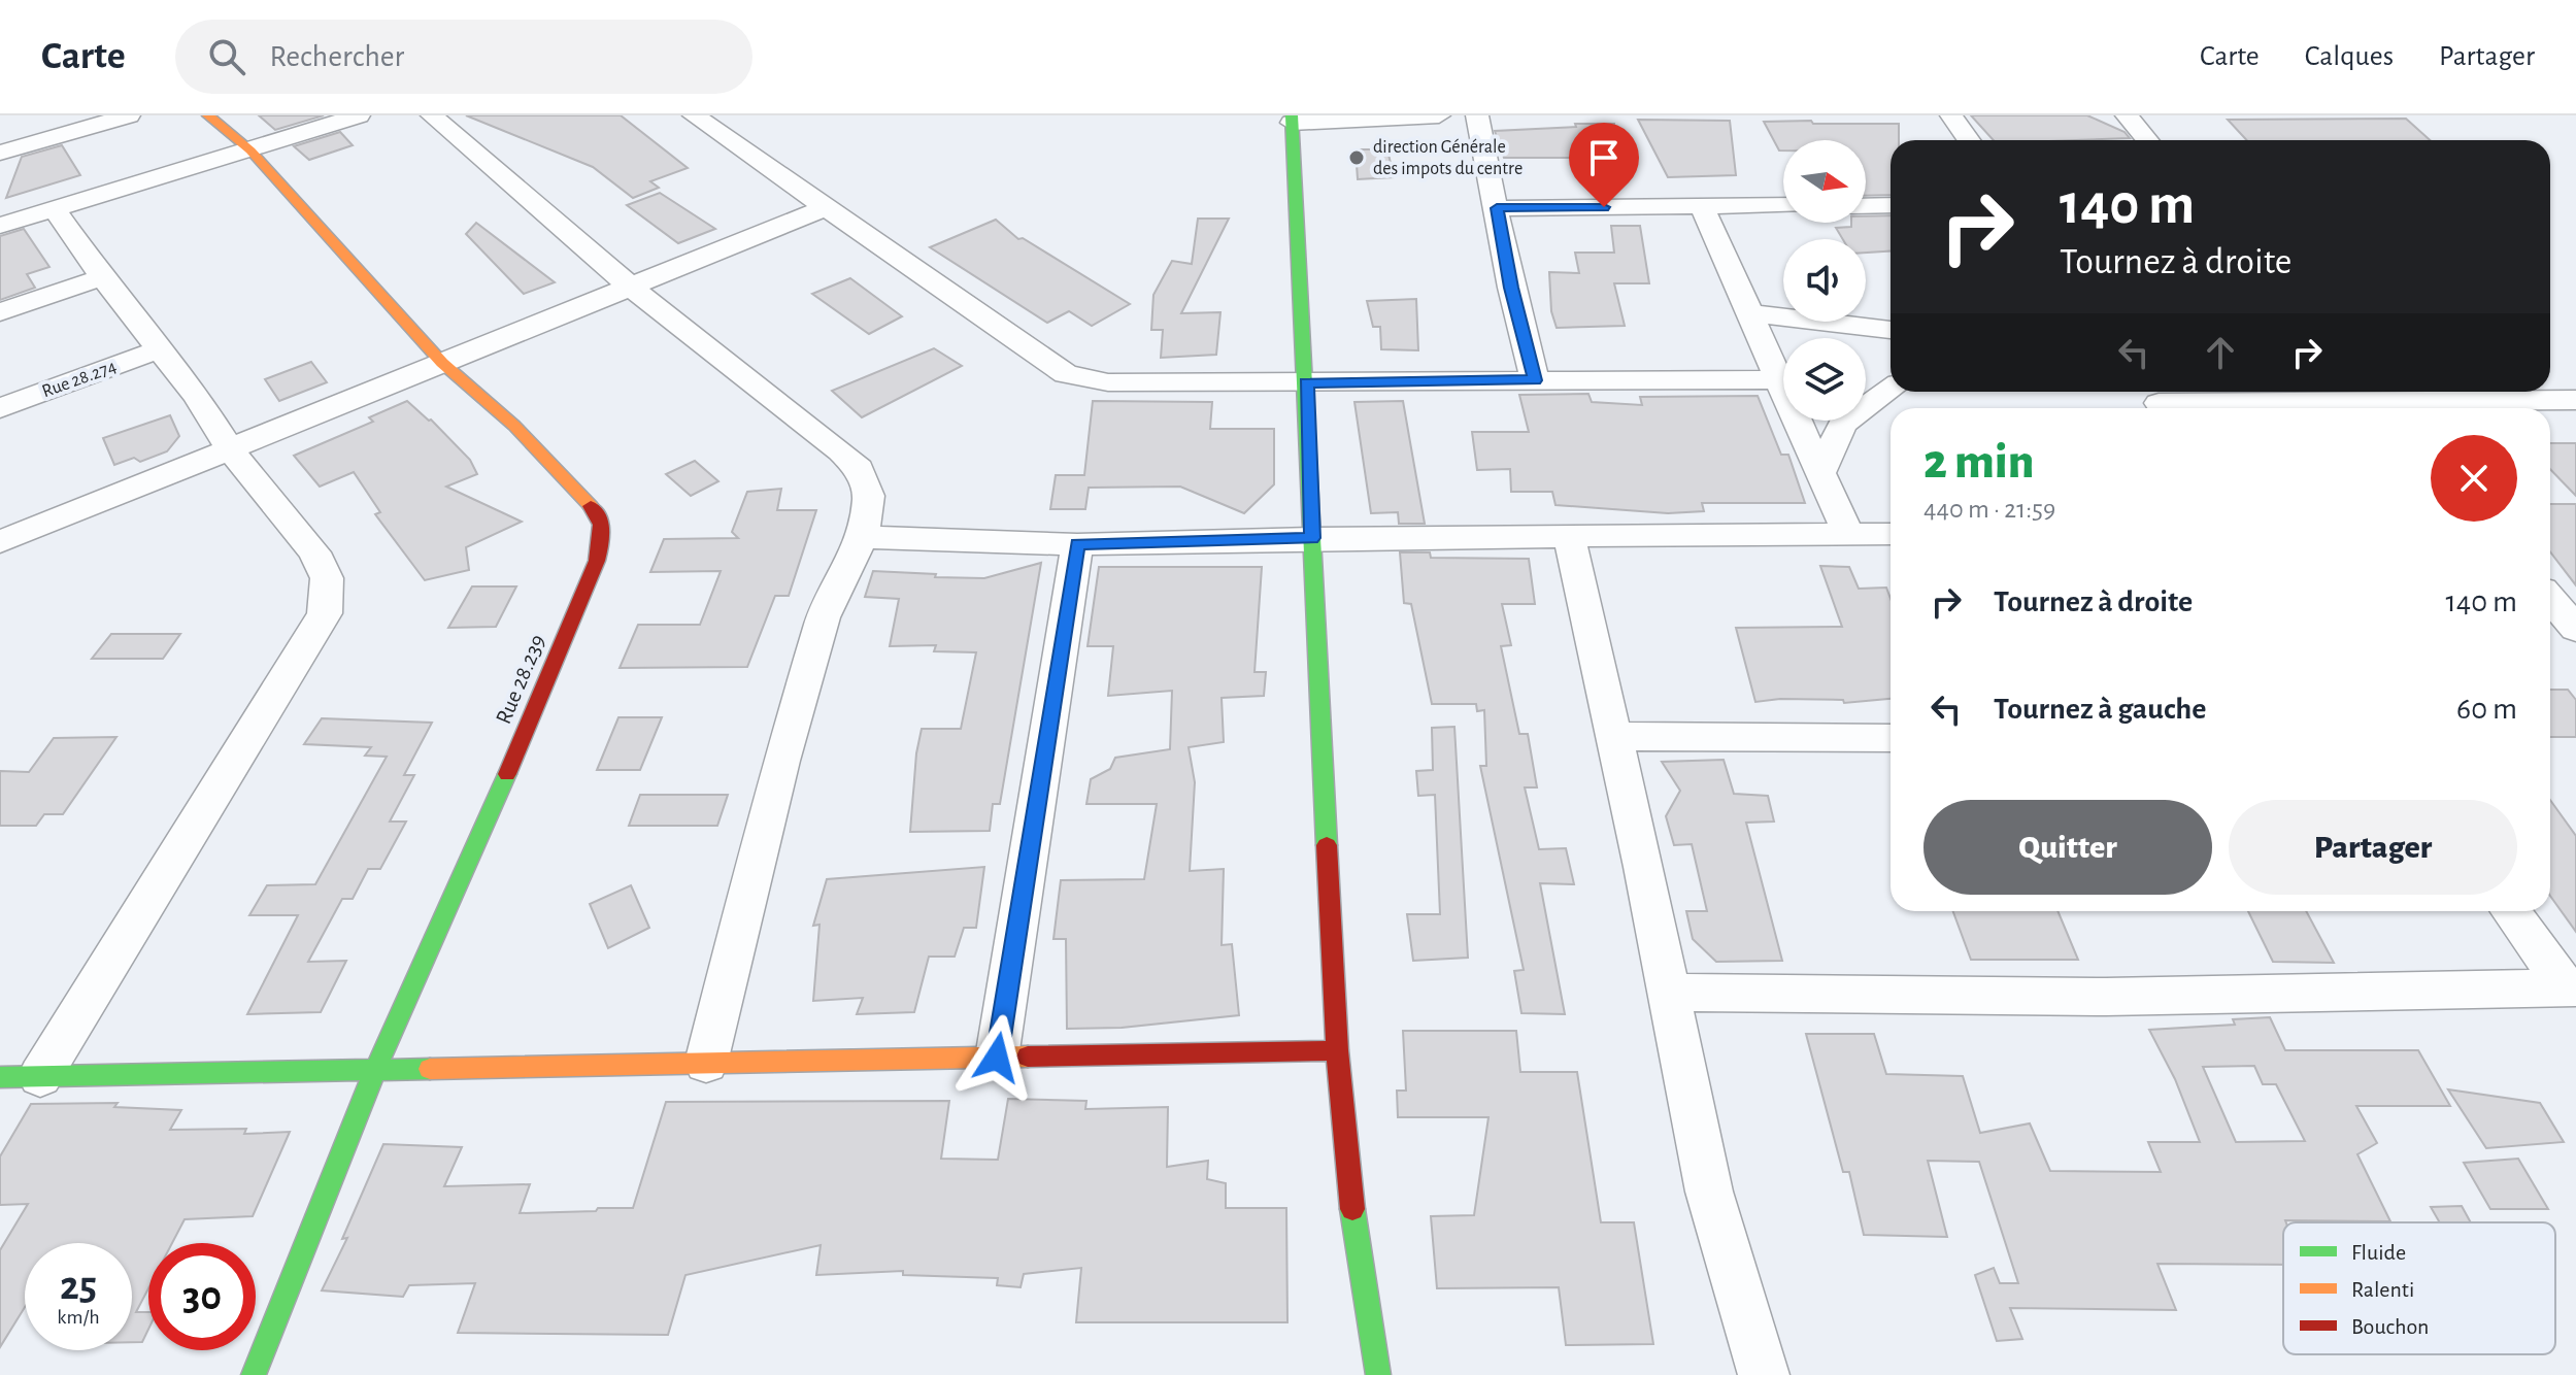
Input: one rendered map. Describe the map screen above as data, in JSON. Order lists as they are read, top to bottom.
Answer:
{
  "streets": {
    "street": ["Rue 28.274", "Rue 28.239"]
  },
  "places": ["direction Générale des impots du centre"],
  "legend": ["Fluide", "Ralenti", "Bouchon"],
  "north": "right",
  "page": {
    "header": "Carte",
    "search": "Rechercher",
    "nav": ["Carte", "Calques", "Partager"],
    "turn": ["140 m", "Tournez à droite"],
    "heading": ["2 min", "440 m · 21:59"],
    "list": [
      {
        "name": "Tournez à droite",
        "value": "140 m"
      },
      {
        "name": "Tournez à gauche",
        "value": "60 m"
      }
    ],
    "buttons": ["Quitter", "Partager"],
    "speed": "25 km/h",
    "limit": "30"
  }
}
